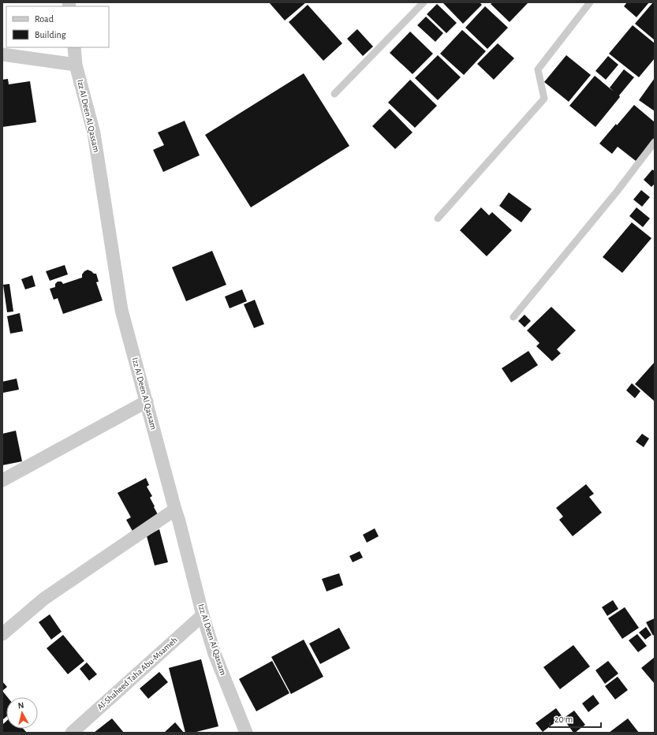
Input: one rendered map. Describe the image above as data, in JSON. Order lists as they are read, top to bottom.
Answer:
{
  "streets": {
    "street": ["Izz Al Deen Al Qassam", "Al-Shaheed Taha Abu-Msameh"]
  },
  "crossings": [
    ["Izz Al Deen Al Qassam", "Al-Shaheed Taha Abu-Msameh"]
  ],
  "legend": ["Road", "Building"],
  "scale_bar": "20 m",
  "north": "top"
}
